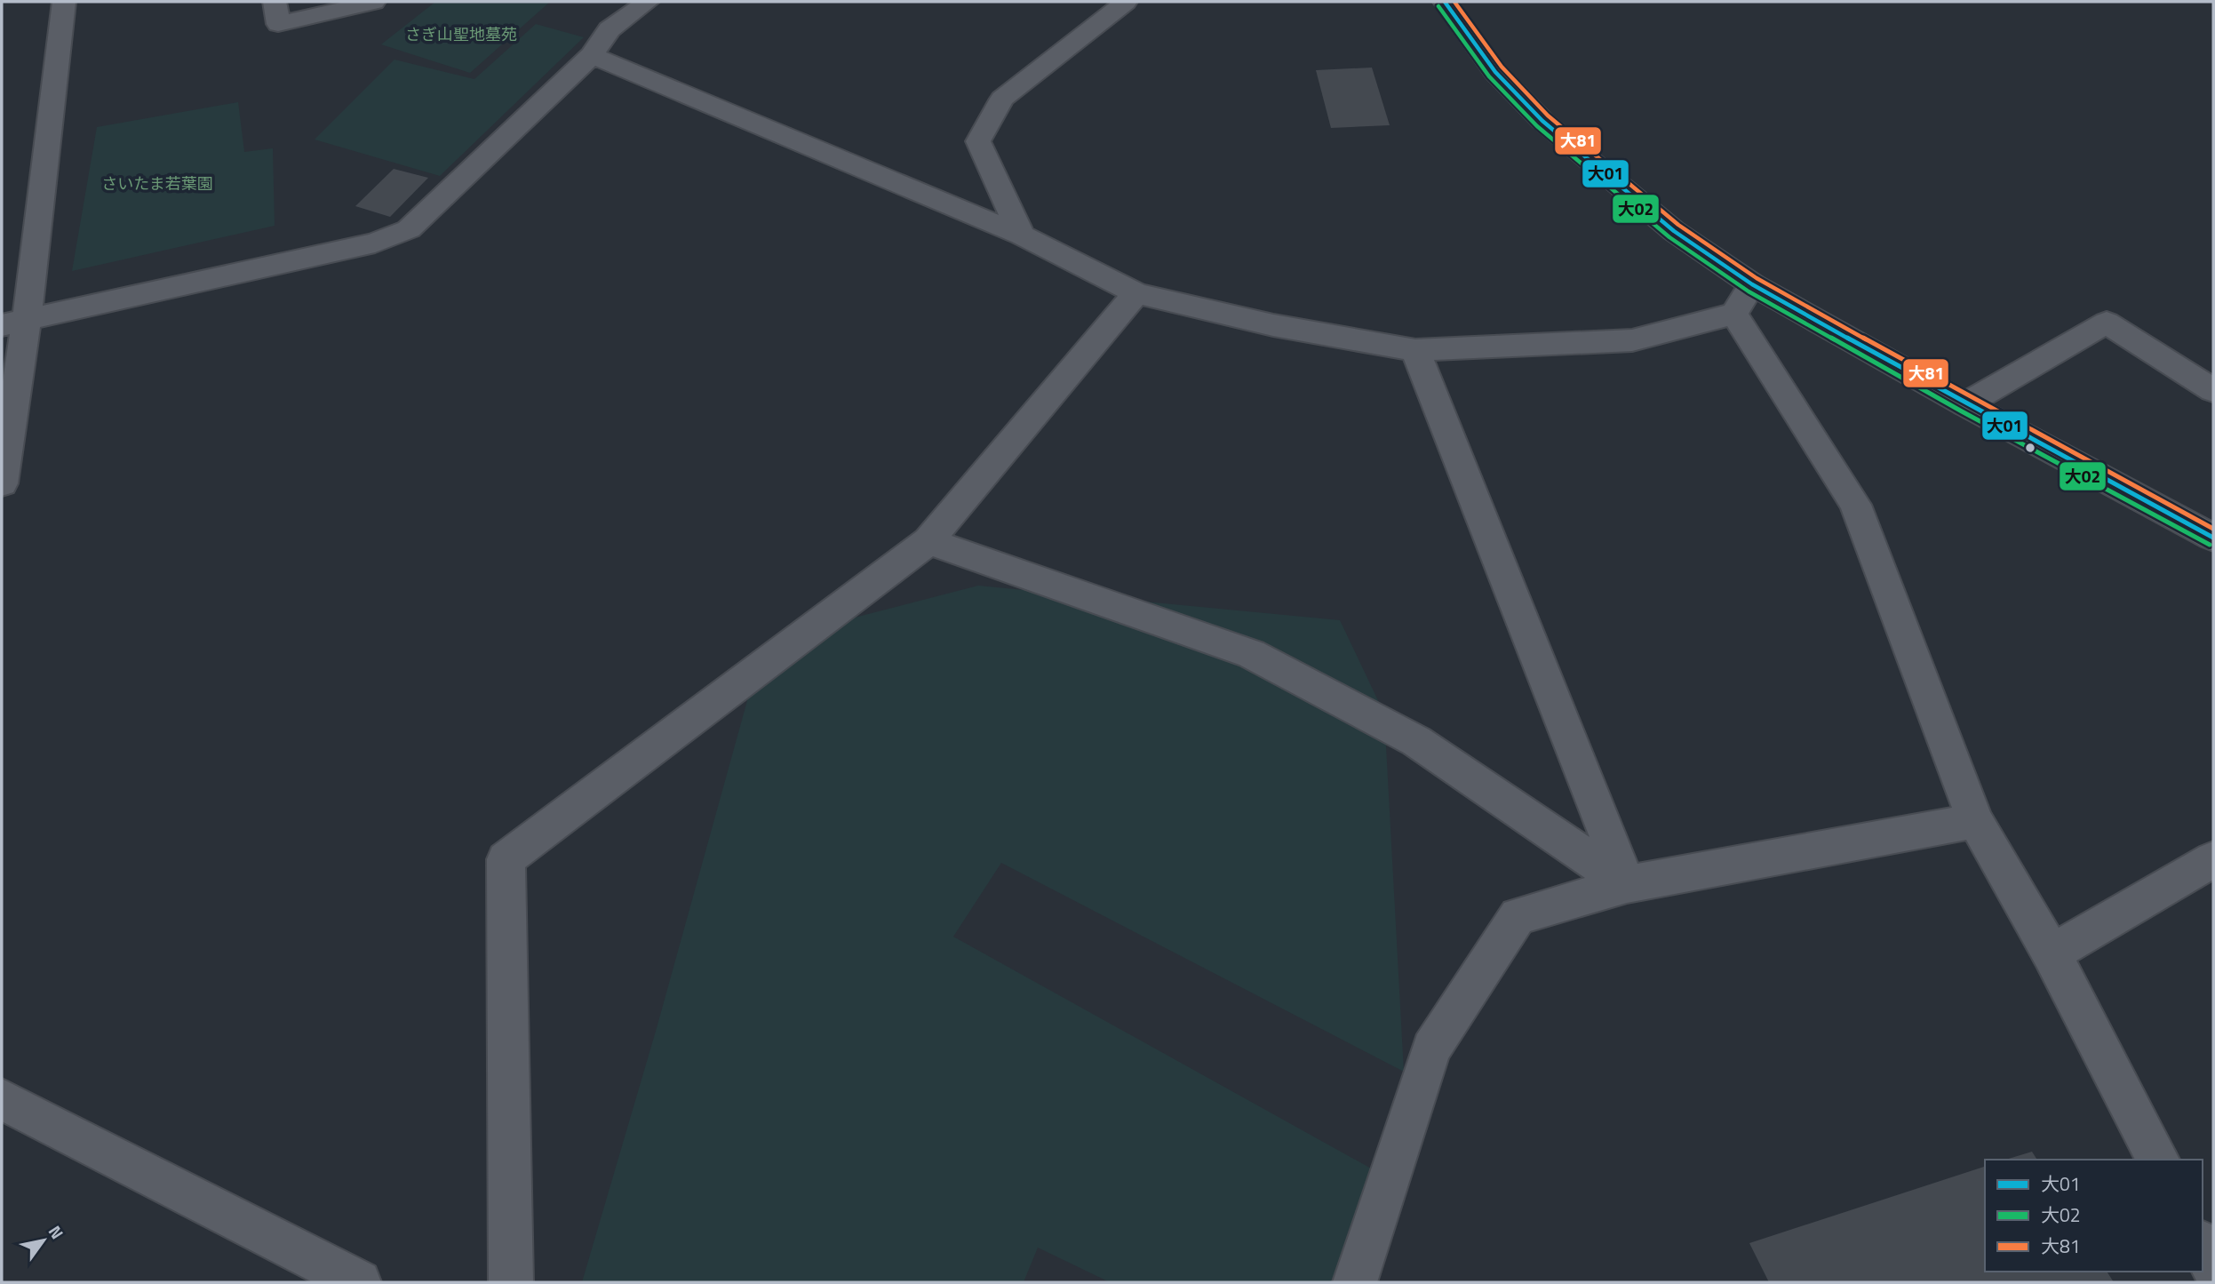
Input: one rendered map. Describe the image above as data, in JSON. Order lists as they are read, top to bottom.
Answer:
{
  "parks": ["さぎ山聖地墓苑", "さいたま若葉園"],
  "lines": ["transit line 大01", "transit line 大81", "transit line 大02"],
  "legend": ["大01", "大02", "大81"],
  "north": "top right"
}
